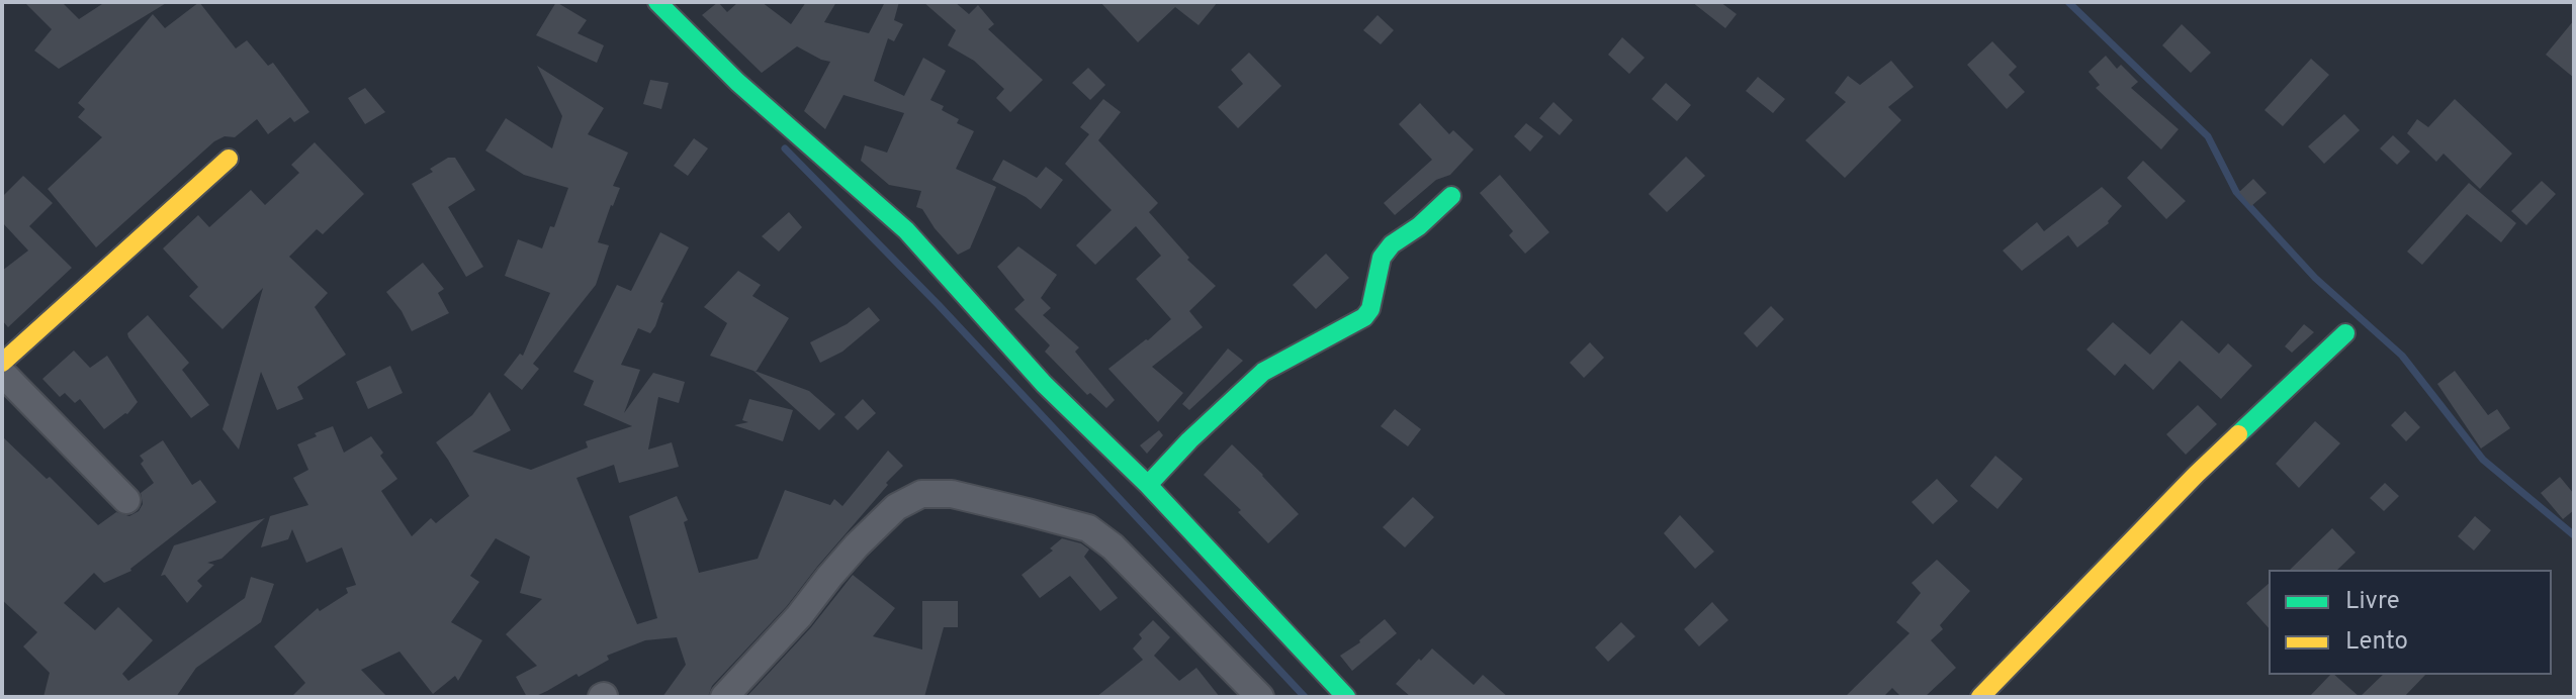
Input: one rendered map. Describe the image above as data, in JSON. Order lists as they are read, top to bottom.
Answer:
{
  "legend": ["Livre", "Lento"]
}
